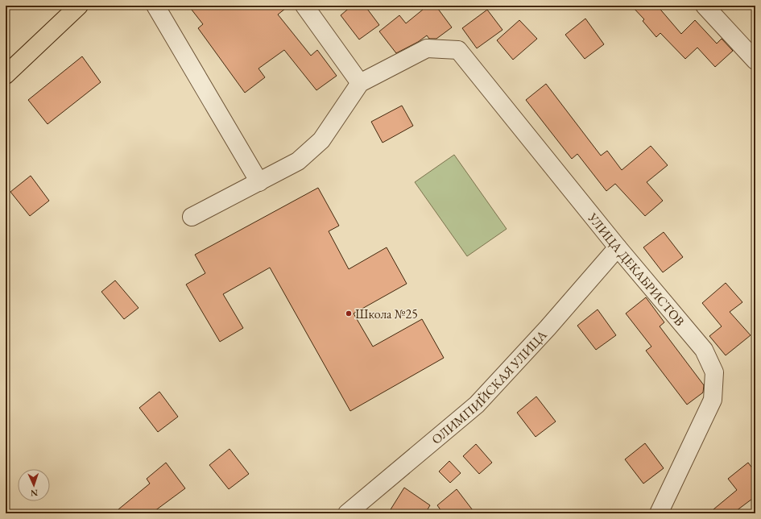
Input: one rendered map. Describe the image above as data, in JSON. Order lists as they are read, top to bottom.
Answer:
{
  "streets": {
    "street": ["УЛИЦА ДЕКАБРИСТОВ", "ОЛИМПИЙСКАЯ УЛИЦА"]
  },
  "crossings": [
    ["УЛИЦА ДЕКАБРИСТОВ", "ОЛИМПИЙСКАЯ УЛИЦА"]
  ],
  "places": ["Школа №25"],
  "north": "bottom"
}
